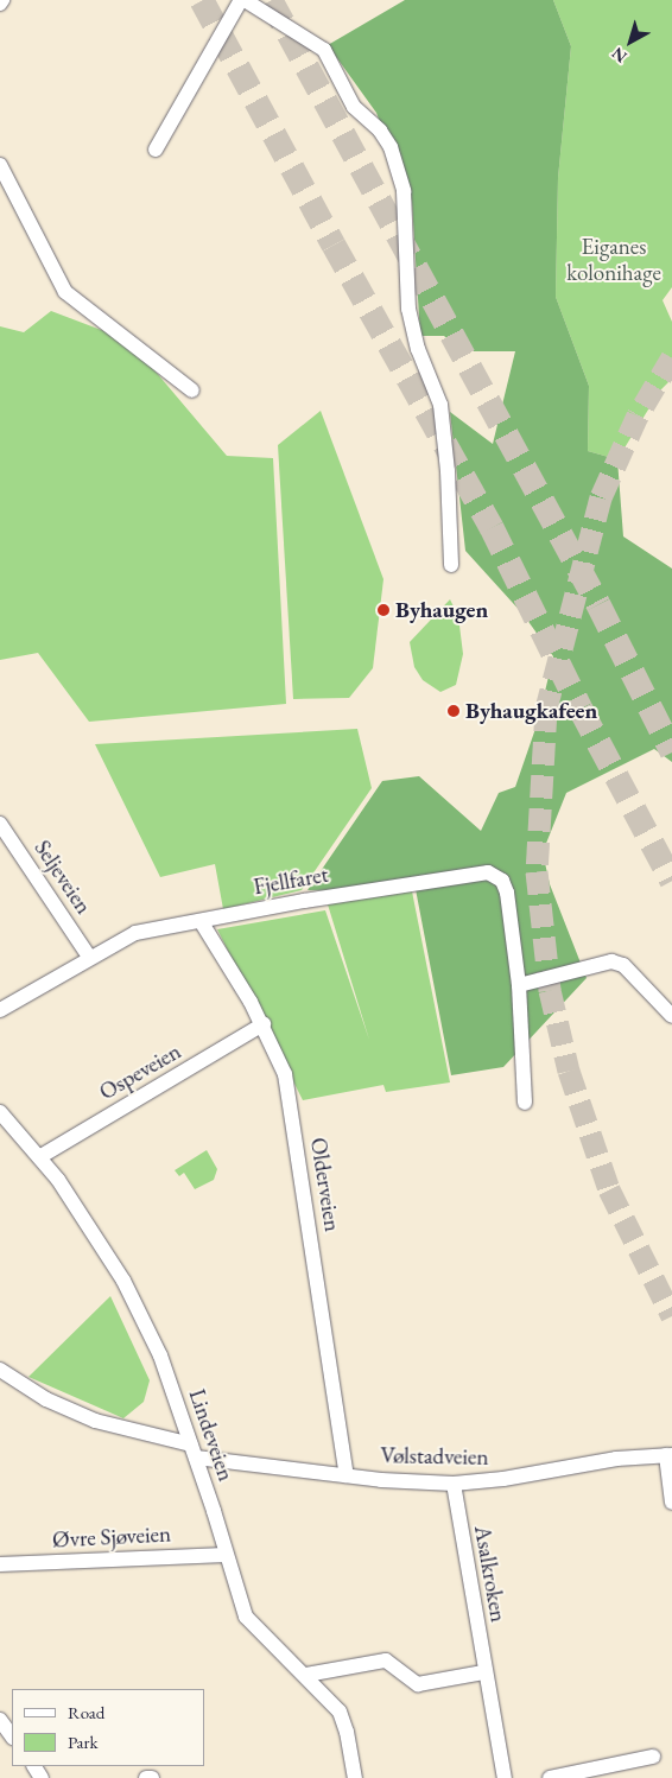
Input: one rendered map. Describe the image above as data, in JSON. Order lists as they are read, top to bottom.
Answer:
{
  "streets": {
    "street": [
      "Seljeveien",
      "Fjellfaret",
      "Ospeveien",
      "Olderveien",
      "Lindeveien",
      "Vølstadveien",
      "Øvre Sjøveien",
      "Asalkroken"
    ]
  },
  "crossings": [
    ["Seljeveien", "Fjellfaret"],
    ["Fjellfaret", "Olderveien"],
    ["Ospeveien", "Olderveien"],
    ["Ospeveien", "Lindeveien"],
    ["Olderveien", "Vølstadveien"],
    ["Lindeveien", "Vølstadveien"],
    ["Lindeveien", "Øvre Sjøveien"],
    ["Vølstadveien", "Asalkroken"]
  ],
  "parks": ["Eiganes kolonihage"],
  "places": ["Byhaugen", "Byhaugkafeen"],
  "legend": ["Road", "Park"],
  "north": "bottom left"
}
